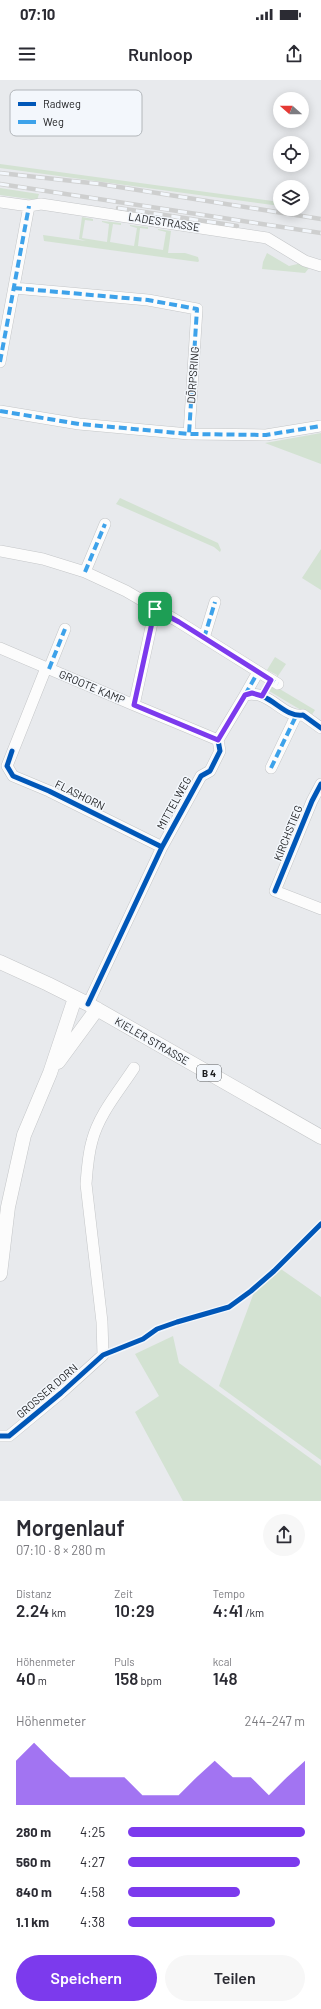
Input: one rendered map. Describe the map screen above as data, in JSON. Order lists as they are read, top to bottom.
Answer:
{
  "streets": {
    "main road": ["KIELER STRASSE", "B 4"],
    "street": [
      "LADESTRASSE",
      "DÖRPSRING",
      "GROOTE KAMP",
      "FLASHORN",
      "MITTELWEG",
      "KIRCHSTIEG",
      "GROSSER DORN"
    ]
  },
  "crossings": [
    ["GROOTE KAMP", "FLASHORN"],
    ["GROOTE KAMP", "MITTELWEG"],
    ["FLASHORN", "MITTELWEG"],
    ["MITTELWEG", "KIELER STRASSE"]
  ],
  "legend": ["Radweg", "Weg"],
  "north": "left",
  "page": {
    "status": "07:10",
    "header": "Runloop",
    "heading": ["Morgenlauf", "07:10 · 8 × 280 m"],
    "stats": [
      ["Distanz", "2.24 km"],
      ["Zeit", "10:29"],
      ["Tempo", "4:41 /km"],
      ["Höhenmeter", "40 m"],
      ["Puls", "158 bpm"],
      ["kcal", "148"]
    ],
    "chart": ["Höhenmeter", "244–247 m"],
    "list": [
      {
        "name": "280 m",
        "note": "4:25"
      },
      {
        "name": "560 m",
        "note": "4:27"
      },
      {
        "name": "840 m",
        "note": "4:58"
      },
      {
        "name": "1.1 km",
        "note": "4:38"
      }
    ],
    "buttons": ["Speichern", "Teilen"]
  }
}
